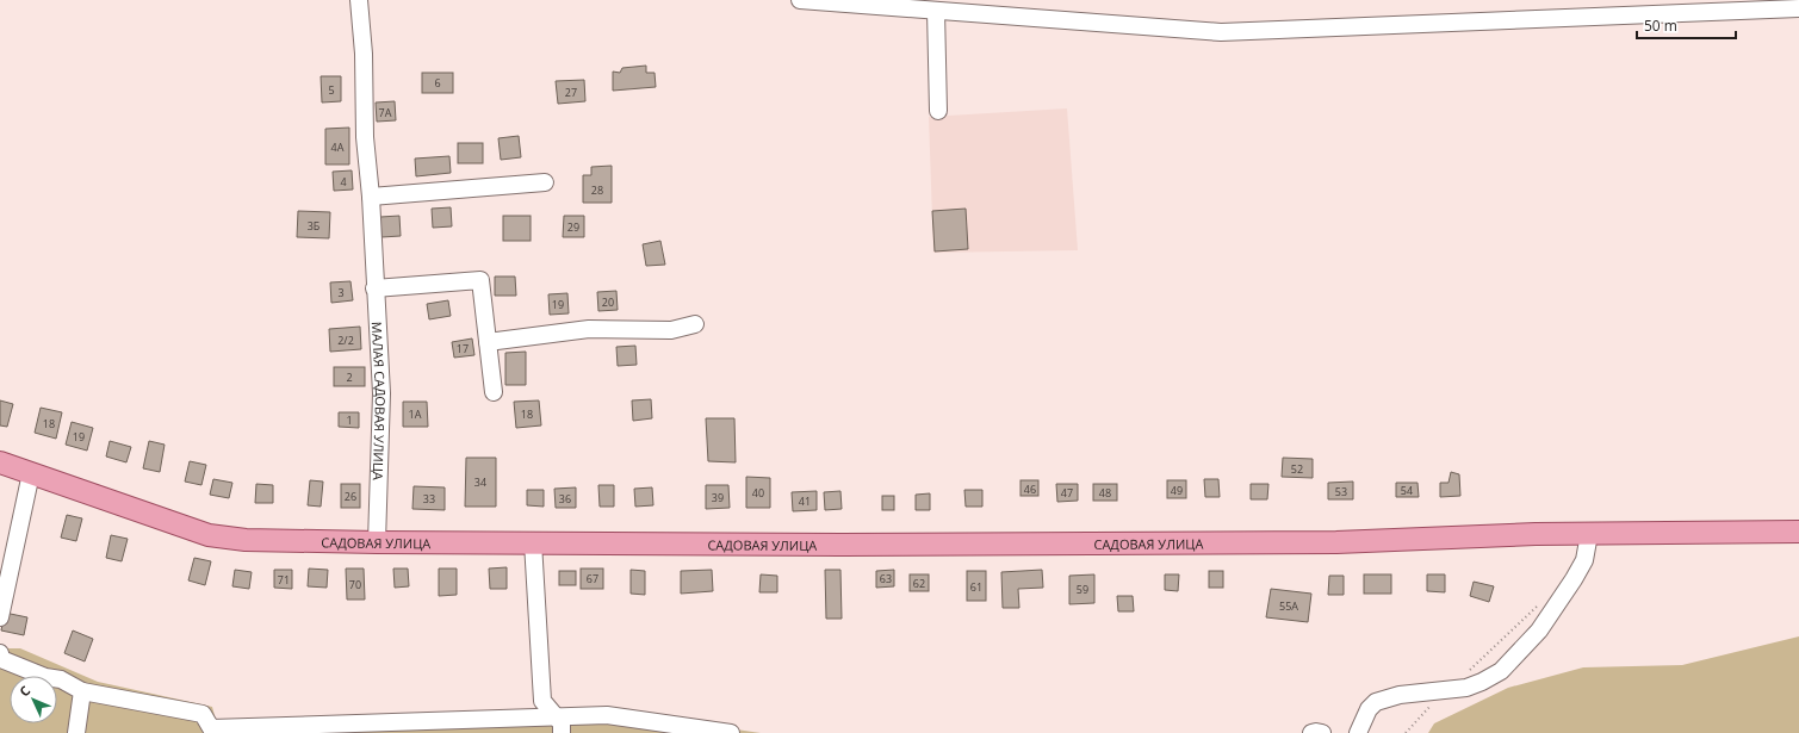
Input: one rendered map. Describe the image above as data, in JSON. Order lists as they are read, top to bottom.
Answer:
{
  "streets": {
    "main road": ["САДОВАЯ УЛИЦА"],
    "street": ["МАЛАЯ САДОВАЯ УЛИЦА"]
  },
  "crossings": [
    ["МАЛАЯ САДОВАЯ УЛИЦА", "САДОВАЯ УЛИЦА"]
  ],
  "house_numbers": [
    "6",
    "5",
    "27",
    "7А",
    "4А",
    "4",
    "28",
    "3Б",
    "29",
    "3",
    "20",
    "19",
    "2/2",
    "17",
    "2",
    "1А",
    "18",
    "1",
    "18",
    "19",
    "52",
    "34",
    "46",
    "49",
    "54",
    "53",
    "40",
    "47",
    "48",
    "26",
    "39",
    "33",
    "36",
    "41",
    "67",
    "63",
    "71",
    "62",
    "70",
    "61",
    "59",
    "55А"
  ],
  "scale_bar": "50 m",
  "north": "top left"
}
